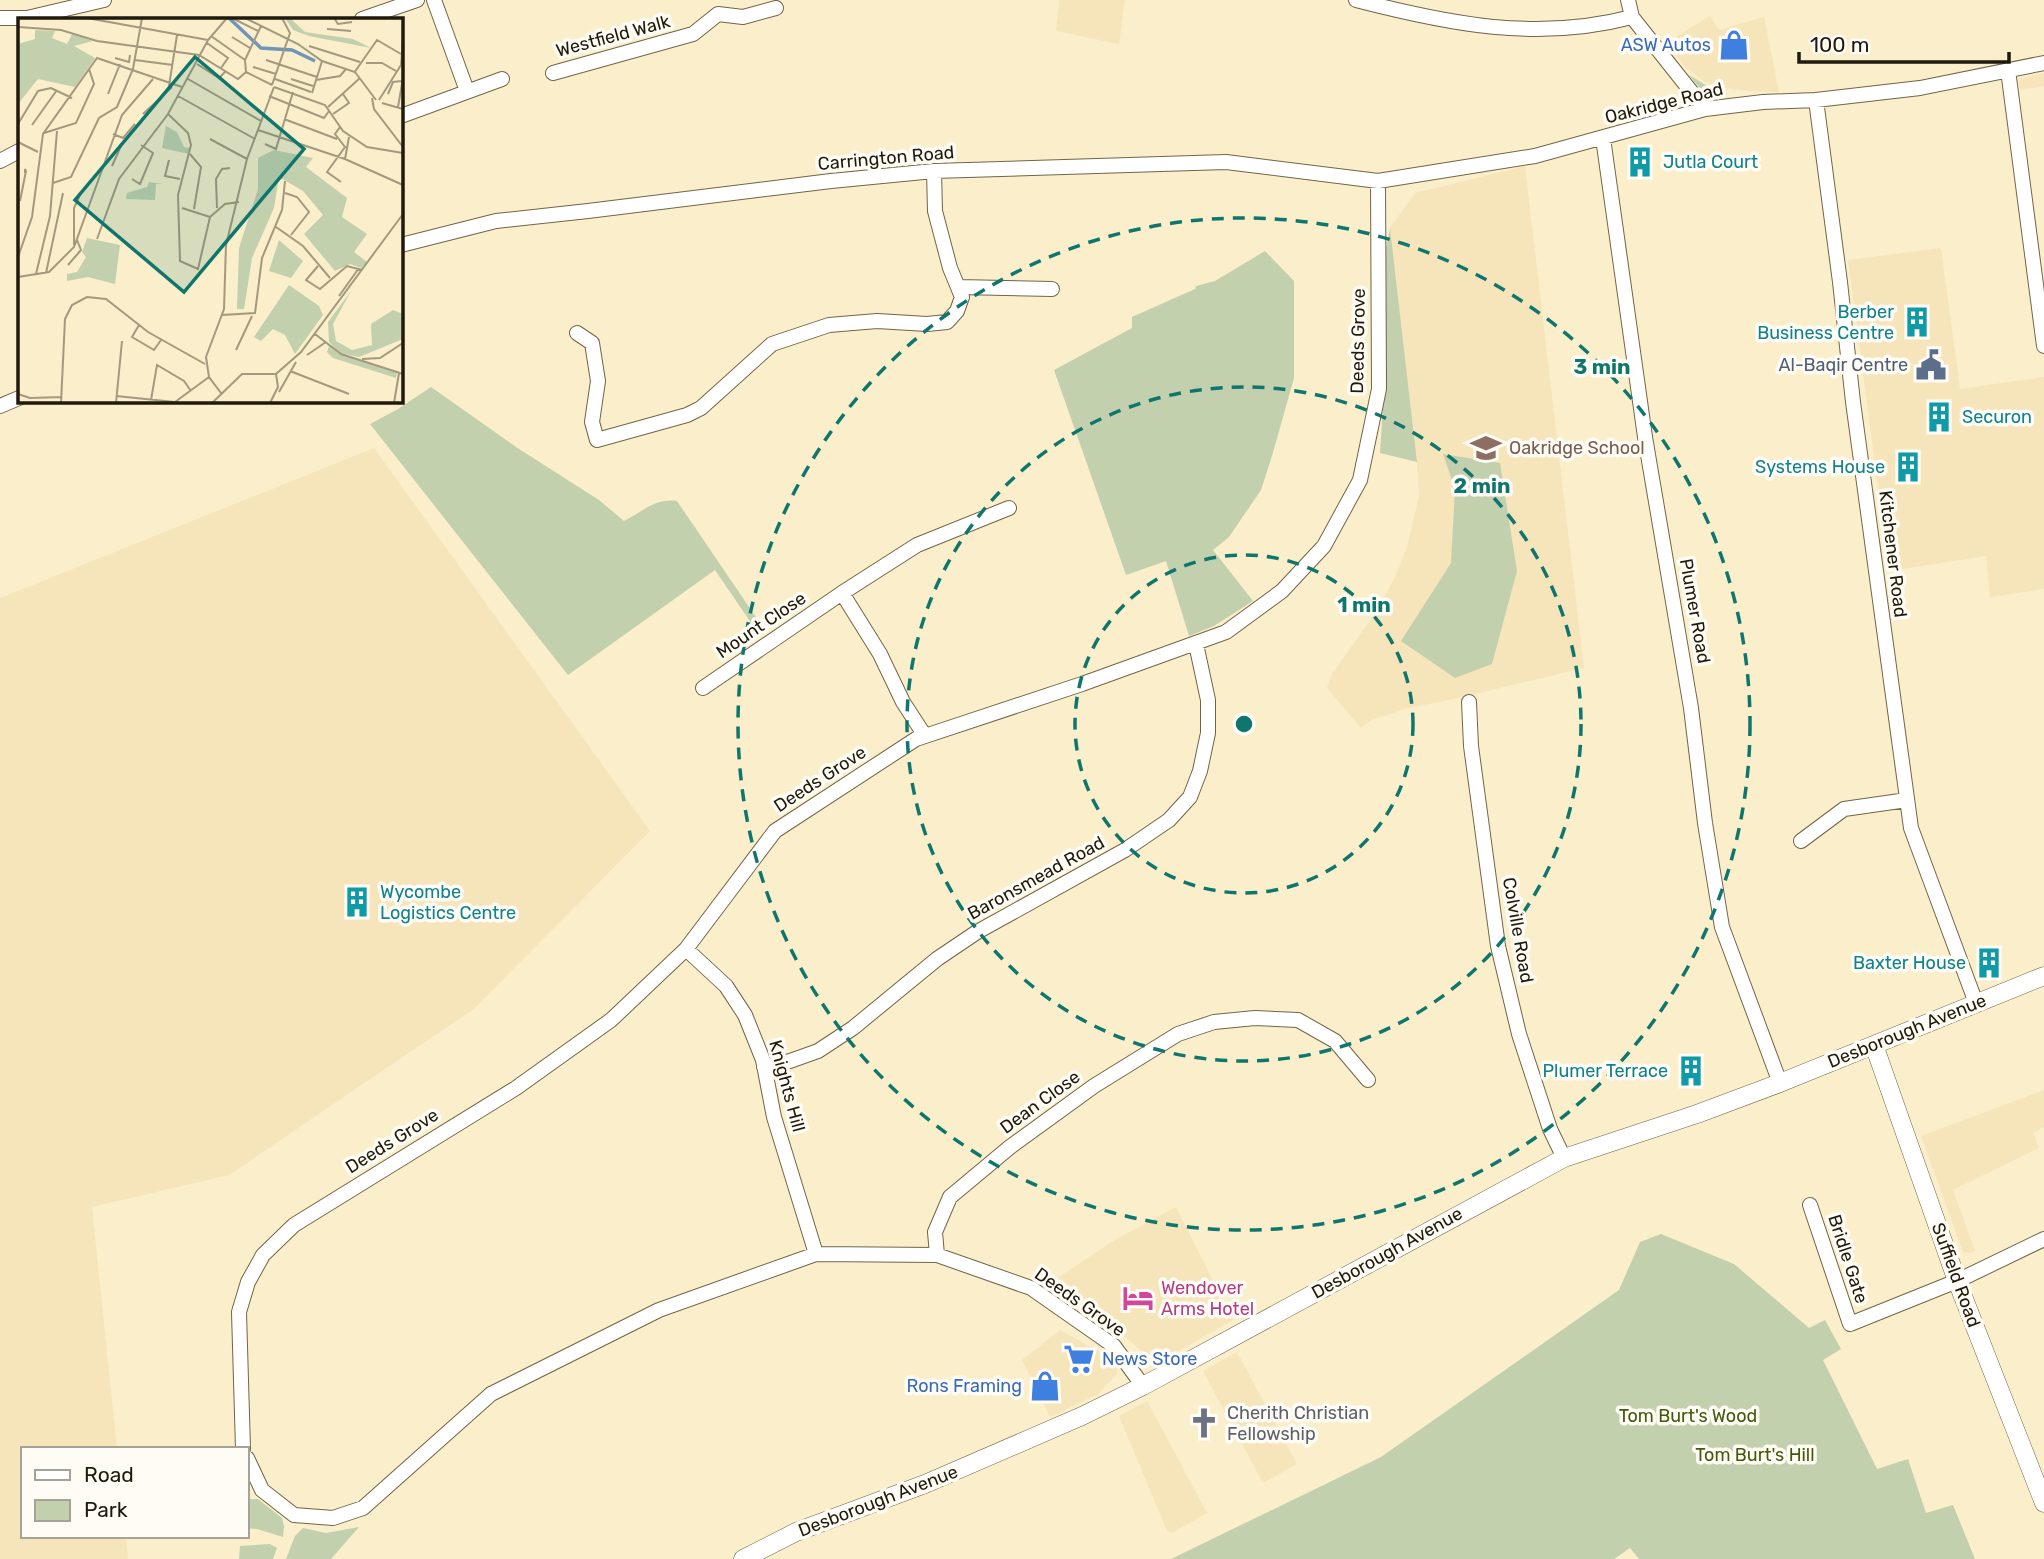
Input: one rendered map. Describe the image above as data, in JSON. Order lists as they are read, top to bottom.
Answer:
{
  "streets": {
    "street": [
      "Westfield Walk",
      "Oakridge Road",
      "Carrington Road",
      "Deeds Grove",
      "Kitchener Road",
      "Plumer Road",
      "Mount Close",
      "Baronsmead Road",
      "Colville Road",
      "Desborough Avenue",
      "Knights Hill",
      "Dean Close",
      "Bridle Gate",
      "Suffield Road"
    ]
  },
  "crossings": [
    ["Oakridge Road", "Carrington Road"],
    ["Oakridge Road", "Deeds Grove"],
    ["Oakridge Road", "Kitchener Road"],
    ["Oakridge Road", "Plumer Road"],
    ["Carrington Road", "Deeds Grove"],
    ["Deeds Grove", "Baronsmead Road"],
    ["Deeds Grove", "Desborough Avenue"],
    ["Deeds Grove", "Knights Hill"],
    ["Deeds Grove", "Dean Close"],
    ["Kitchener Road", "Desborough Avenue"],
    ["Plumer Road", "Desborough Avenue"],
    ["Baronsmead Road", "Knights Hill"],
    ["Colville Road", "Desborough Avenue"],
    ["Desborough Avenue", "Suffield Road"],
    ["Bridle Gate", "Suffield Road"]
  ],
  "parks": ["Tom Burt's Wood", "Tom Burt's Hill"],
  "places": {
    "shop": ["ASW Autos", "Rons Framing"],
    "building": [
      "Jutla Court",
      "Berber Business Centre",
      "Securon",
      "Systems House",
      "Wycombe Logistics Centre",
      "Baxter House",
      "Plumer Terrace"
    ],
    "public building": ["Al-Baqir Centre"],
    "school or university": ["Oakridge School"],
    "hotel": ["Wendover Arms Hotel"],
    "supermarket": ["News Store"],
    "church": ["Cherith Christian Fellowship"]
  },
  "legend": ["Road", "Park"],
  "scale_bar": "100 m",
  "rings": ["3 min", "2 min", "1 min"]
}
